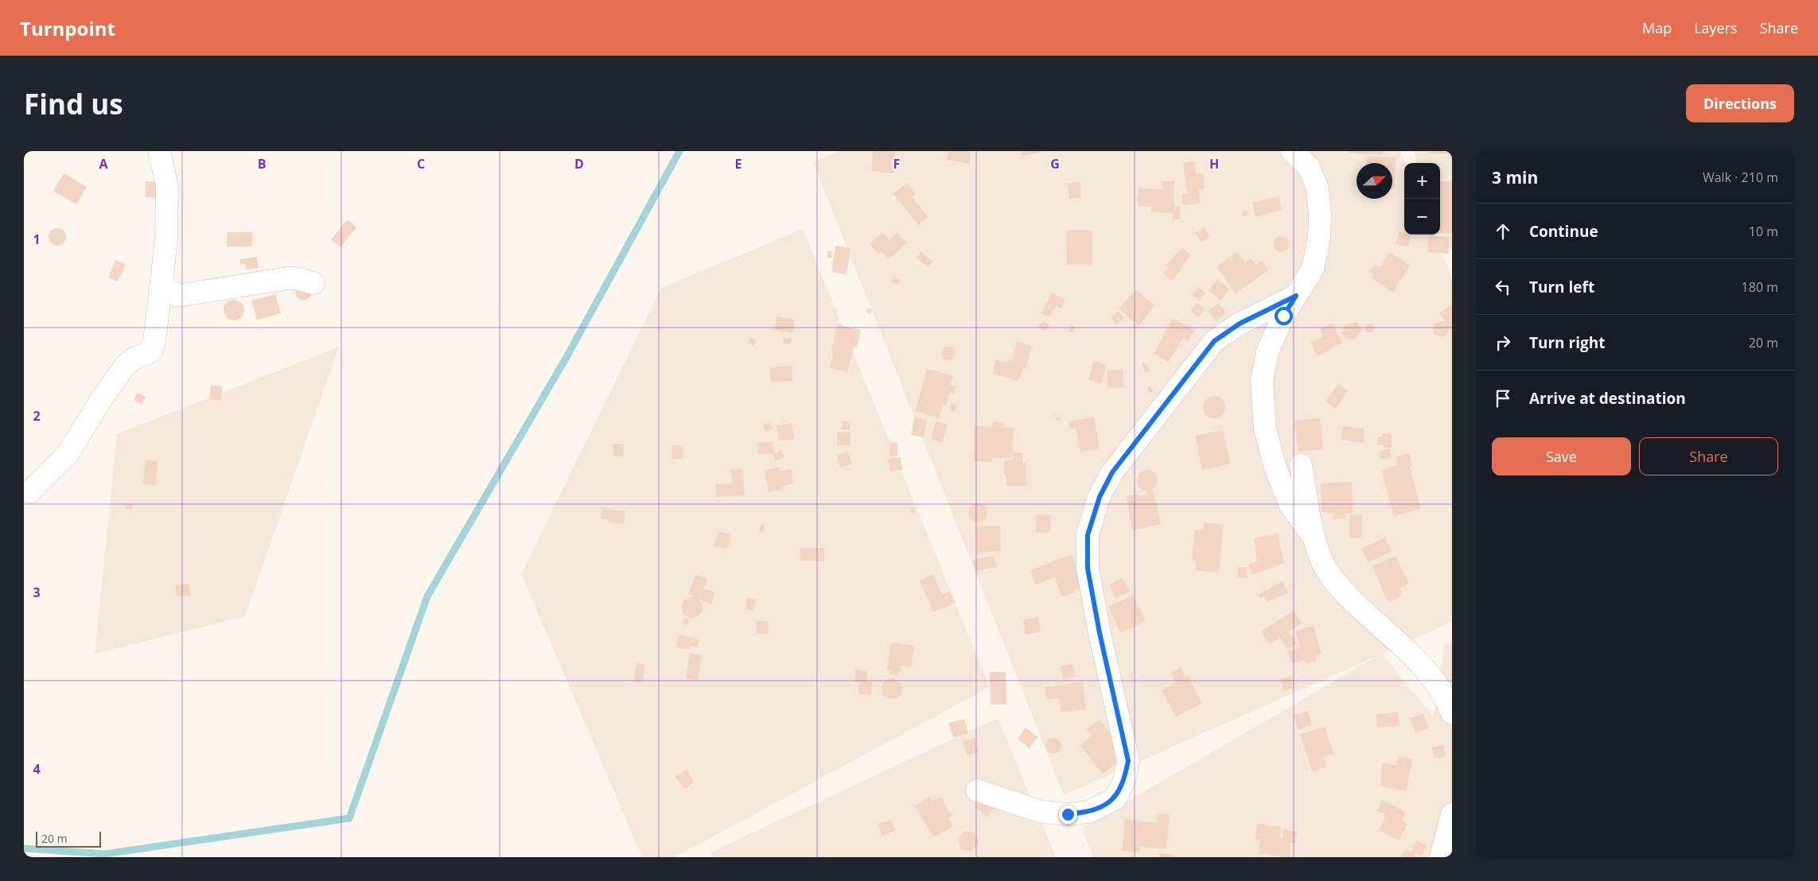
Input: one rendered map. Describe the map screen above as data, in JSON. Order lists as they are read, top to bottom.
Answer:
{
  "scale_bar": "20 m",
  "north": "right",
  "page": {
    "header": "Turnpoint",
    "nav": ["Map", "Layers", "Share"],
    "buttons": [
      "Directions",
      ["Save", "Share"]
    ],
    "title": "Find us",
    "heading": ["3 min", "Walk · 210 m"],
    "map_buttons": ["+", "−"],
    "list": [
      ["Continue", "10 m"],
      ["Turn left", "180 m"],
      ["Turn right", "20 m"],
      "Arrive at destination"
    ],
    "scale": "20 m"
  },
  "grid": {
    "columns": [
      "A",
      "B",
      "C",
      "D",
      "E",
      "F",
      "G",
      "H"
    ],
    "rows": [
      "1",
      "2",
      "3",
      "4"
    ]
  }
}
